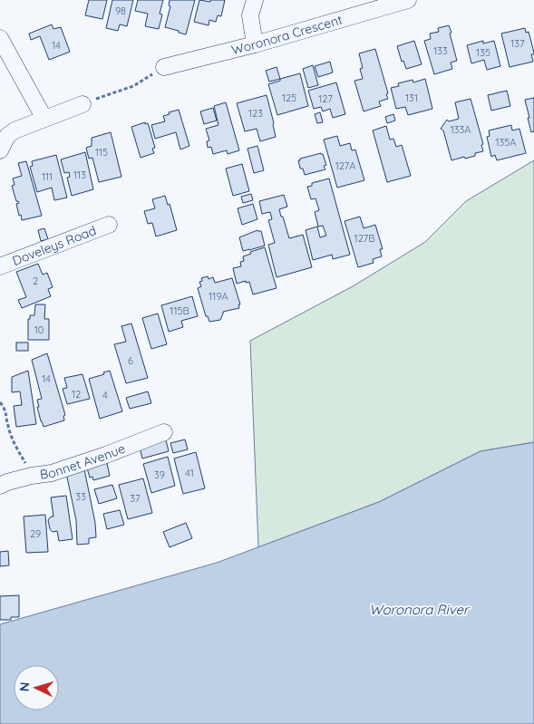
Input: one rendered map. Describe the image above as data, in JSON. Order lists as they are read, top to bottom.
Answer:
{
  "streets": {
    "street": ["Woronora Crescent", "Doveleys Road", "Bonnet Avenue"]
  },
  "water": ["Woronora River"],
  "house_numbers": [
    "98",
    "137",
    "14",
    "133",
    "135",
    "125",
    "131",
    "127",
    "123",
    "133A",
    "135A",
    "115",
    "127A",
    "113",
    "111",
    "127B",
    "2",
    "119A",
    "115B",
    "10",
    "6",
    "14",
    "12",
    "4",
    "41",
    "39",
    "33",
    "37",
    "29"
  ],
  "north": "left"
}
